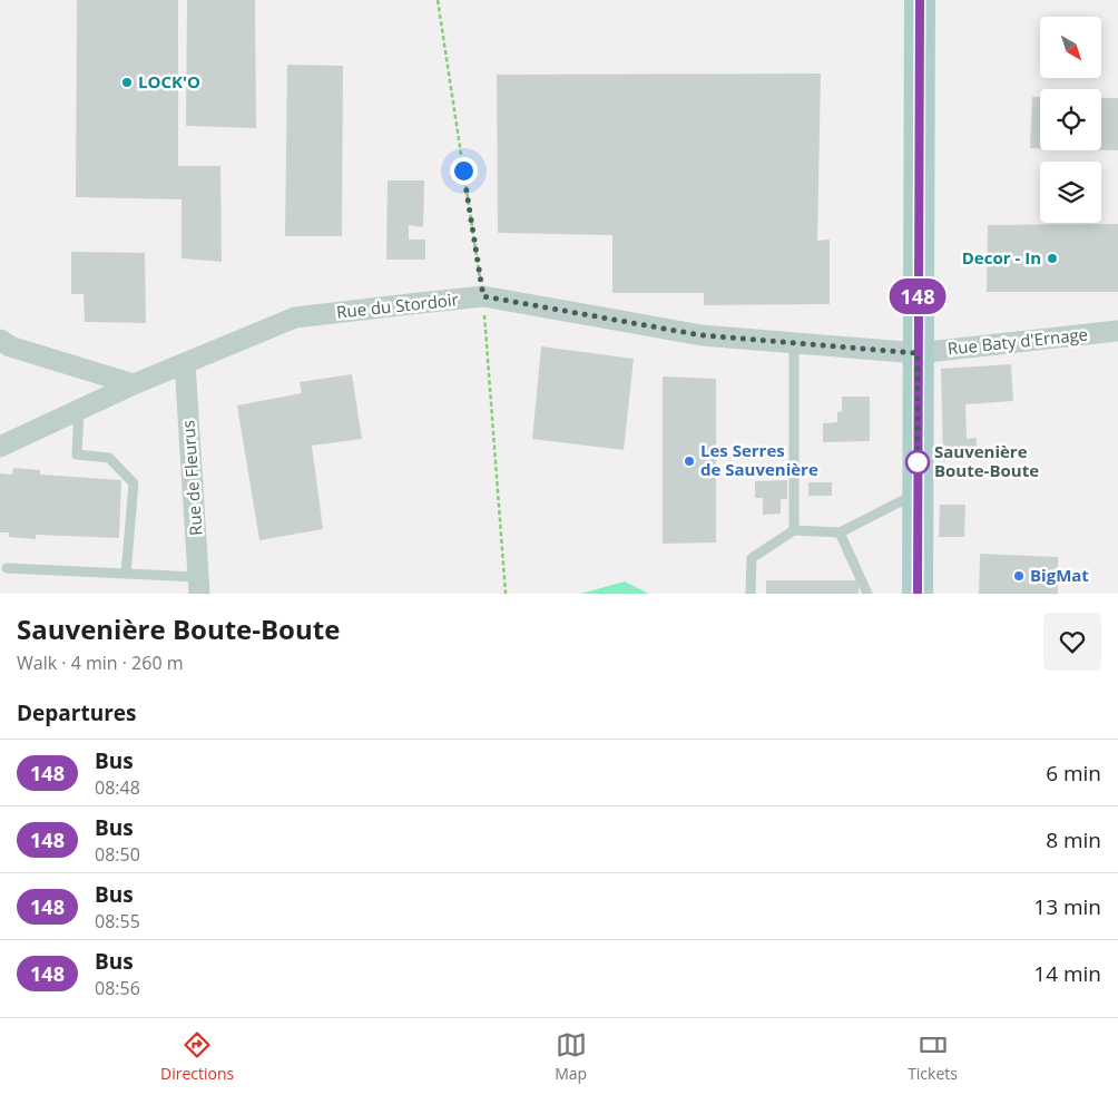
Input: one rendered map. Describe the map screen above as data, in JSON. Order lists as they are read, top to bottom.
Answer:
{
  "streets": {
    "street": ["Rue du Stordoir", "Rue Baty d'Ernage", "Rue de Fleurus"]
  },
  "crossings": [
    ["Rue du Stordoir", "Rue Baty d'Ernage"],
    ["Rue du Stordoir", "Rue de Fleurus"]
  ],
  "places": [
    "LOCK'O",
    "Decor - In",
    "Les Serres de Sauvenière",
    "Sauvenière Boute-Boute",
    "BigMat"
  ],
  "lines": ["bus line 148"],
  "north": "bottom right",
  "page": {
    "on_map": "148",
    "heading": [
      ["Sauvenière Boute-Boute", "Walk · 4 min · 260 m"],
      "Departures"
    ],
    "list": [
      {
        "mark": "148",
        "name": "Bus",
        "note": "08:48",
        "value": "6 min"
      },
      {
        "mark": "148",
        "name": "Bus",
        "note": "08:50",
        "value": "8 min"
      },
      {
        "mark": "148",
        "name": "Bus",
        "note": "08:55",
        "value": "13 min"
      },
      {
        "mark": "148",
        "name": "Bus",
        "note": "08:56",
        "value": "14 min"
      }
    ],
    "tabs": ["Directions", "Map", "Tickets"]
  }
}
